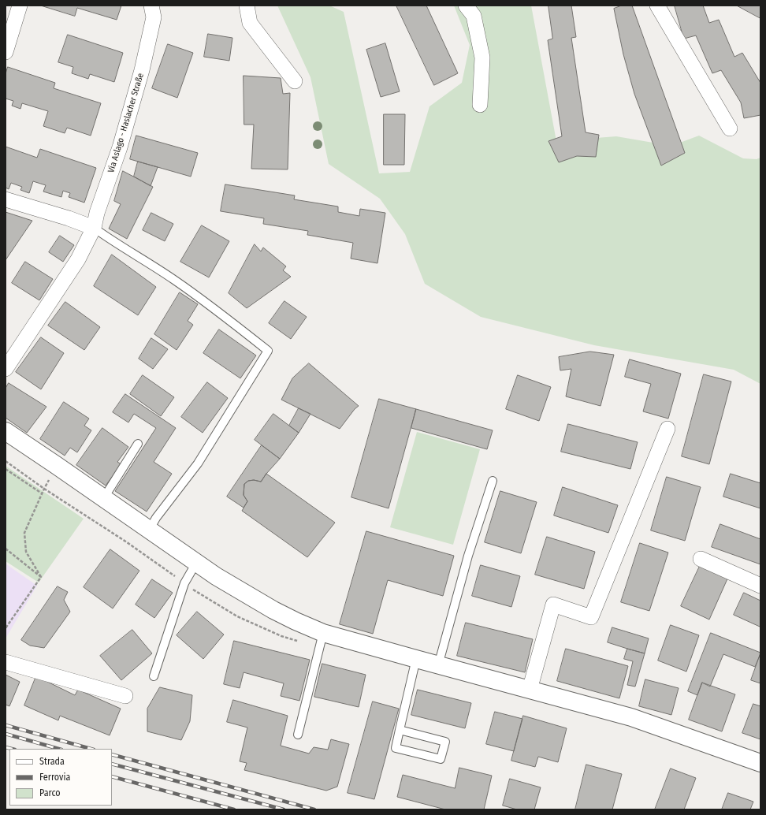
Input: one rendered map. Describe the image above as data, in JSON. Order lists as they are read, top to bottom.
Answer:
{
  "streets": {
    "street": ["Via Aslago - Haslacher Straße"]
  },
  "legend": ["Strada", "Ferrovia", "Parco"]
}
